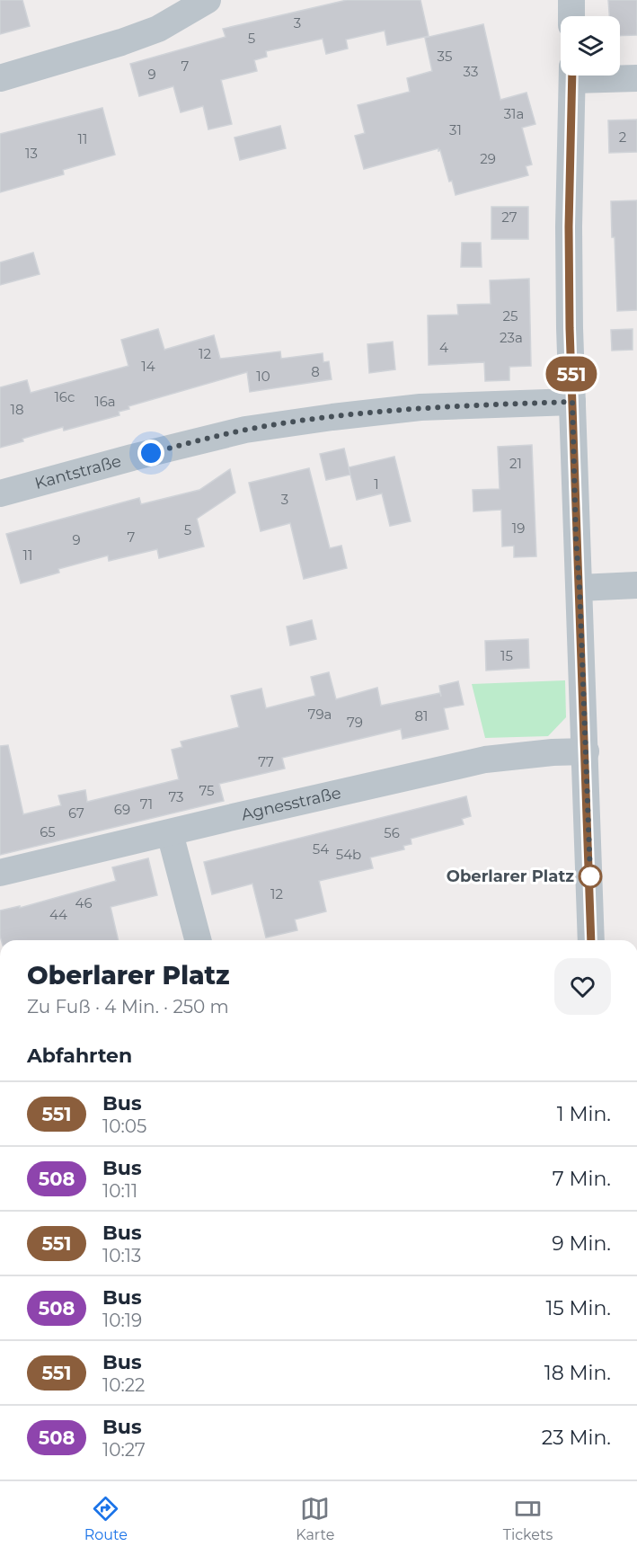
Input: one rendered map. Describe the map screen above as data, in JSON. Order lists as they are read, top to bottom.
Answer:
{
  "streets": {
    "street": ["Kantstraße", "Agnesstraße"]
  },
  "places": ["Oberlarer Platz"],
  "lines": ["bus line 551"],
  "house_numbers": [
    "3",
    "5",
    "35",
    "7",
    "33",
    "9",
    "31a",
    "31",
    "2",
    "11",
    "13",
    "29",
    "27",
    "25",
    "23a",
    "4",
    "12",
    "14",
    "8",
    "10",
    "16c",
    "16a",
    "18",
    "21",
    "1",
    "3",
    "19",
    "5",
    "7",
    "9",
    "11",
    "15",
    "79a",
    "81",
    "79",
    "77",
    "75",
    "73",
    "71",
    "69",
    "67",
    "65",
    "56",
    "54",
    "54b",
    "12",
    "46",
    "44"
  ],
  "page": {
    "on_map": "551",
    "heading": [
      ["Oberlarer Platz", "Zu Fuß · 4 Min. · 250 m"],
      "Abfahrten"
    ],
    "list": [
      {
        "mark": "551",
        "name": "Bus",
        "note": "10:05",
        "value": "1 Min."
      },
      {
        "mark": "508",
        "name": "Bus",
        "note": "10:11",
        "value": "7 Min."
      },
      {
        "mark": "551",
        "name": "Bus",
        "note": "10:13",
        "value": "9 Min."
      },
      {
        "mark": "508",
        "name": "Bus",
        "note": "10:19",
        "value": "15 Min."
      },
      {
        "mark": "551",
        "name": "Bus",
        "note": "10:22",
        "value": "18 Min."
      },
      {
        "mark": "508",
        "name": "Bus",
        "note": "10:27",
        "value": "23 Min."
      }
    ],
    "tabs": ["Route", "Karte", "Tickets"]
  }
}
